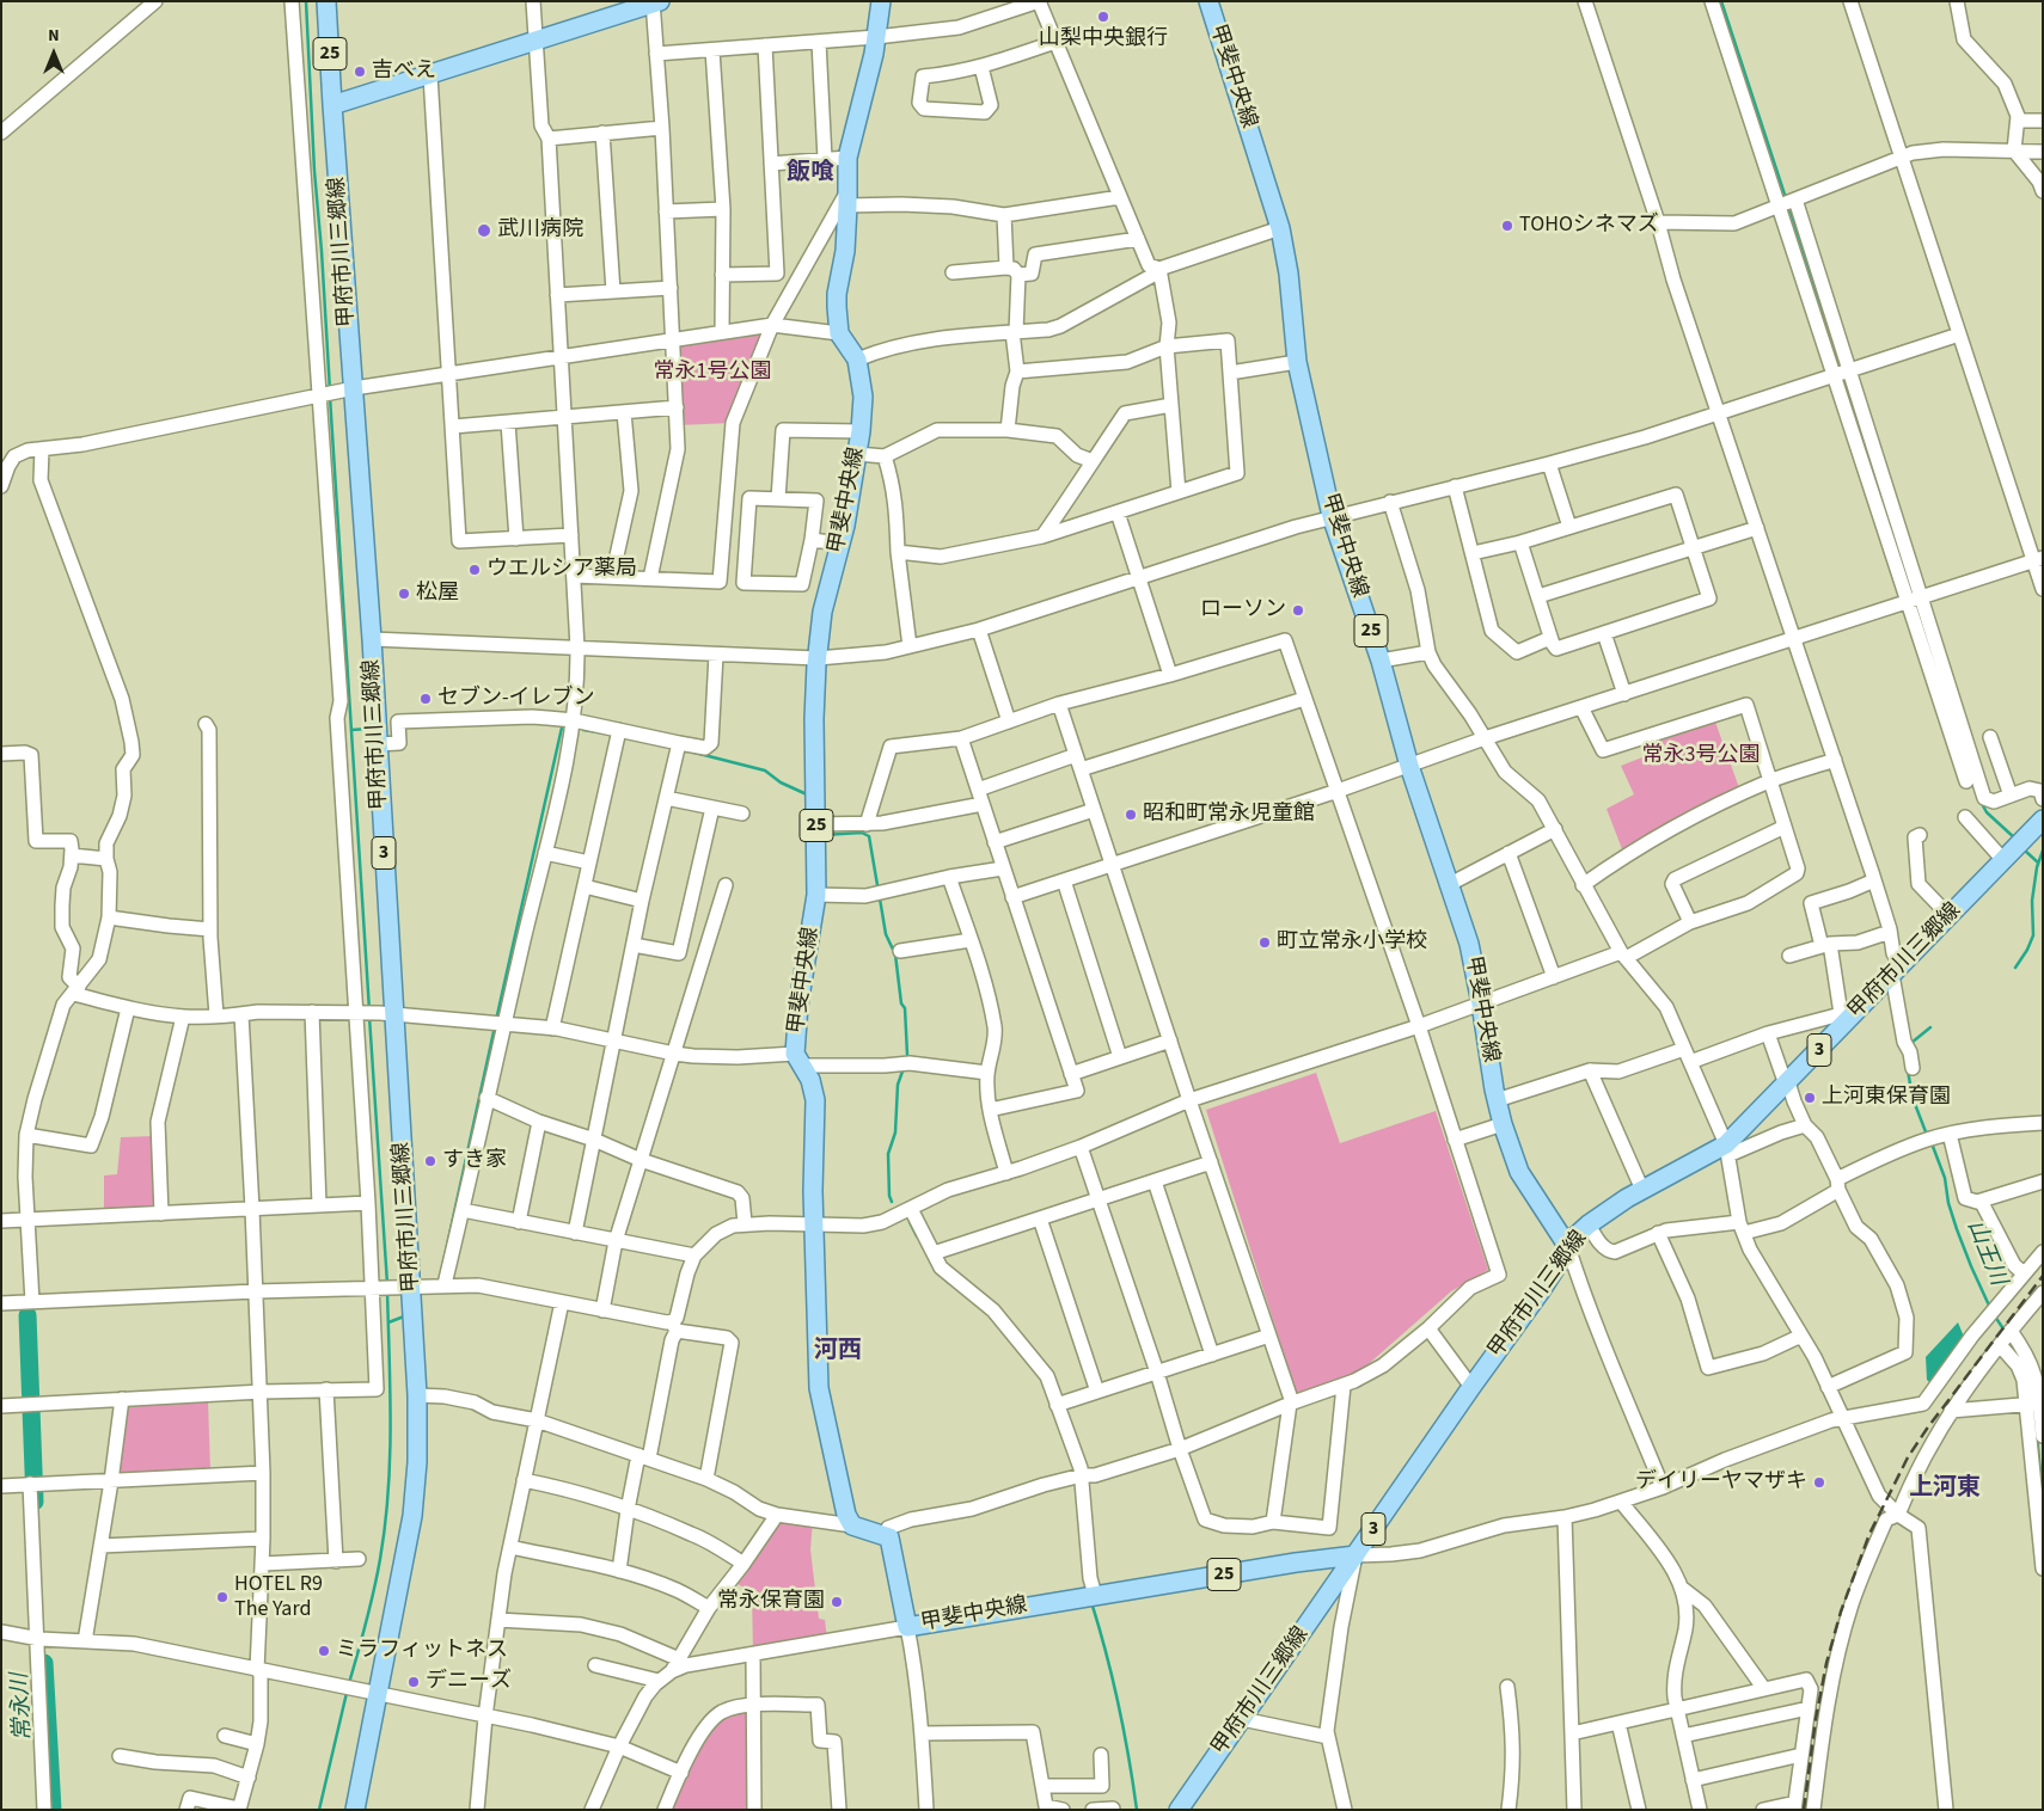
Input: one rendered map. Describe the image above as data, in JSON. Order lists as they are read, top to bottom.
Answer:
{
  "streets": {
    "main road": [
      "25",
      "甲斐中央線",
      "甲府市川三郷線",
      "3"
    ]
  },
  "crossings": [
    ["25", "甲府市川三郷線"],
    ["甲斐中央線", "甲府市川三郷線"]
  ],
  "districts": ["飯喰", "河西", "上河東"],
  "water": ["山王川", "常永川"],
  "parks": ["常永1号公園", "常永3号公園"],
  "places": [
    "山梨中央銀行",
    "吉べえ",
    "TOHOシネマズ",
    "武川病院",
    "ウエルシア薬局",
    "松屋",
    "ローソン",
    "セブン-イレブン",
    "昭和町常永児童館",
    "町立常永小学校",
    "上河東保育園",
    "すき家",
    "デイリーヤマザキ",
    "HOTEL R9 The Yard",
    "常永保育園",
    "ミラフィットネス",
    "デニーズ"
  ],
  "north": "top"
}
